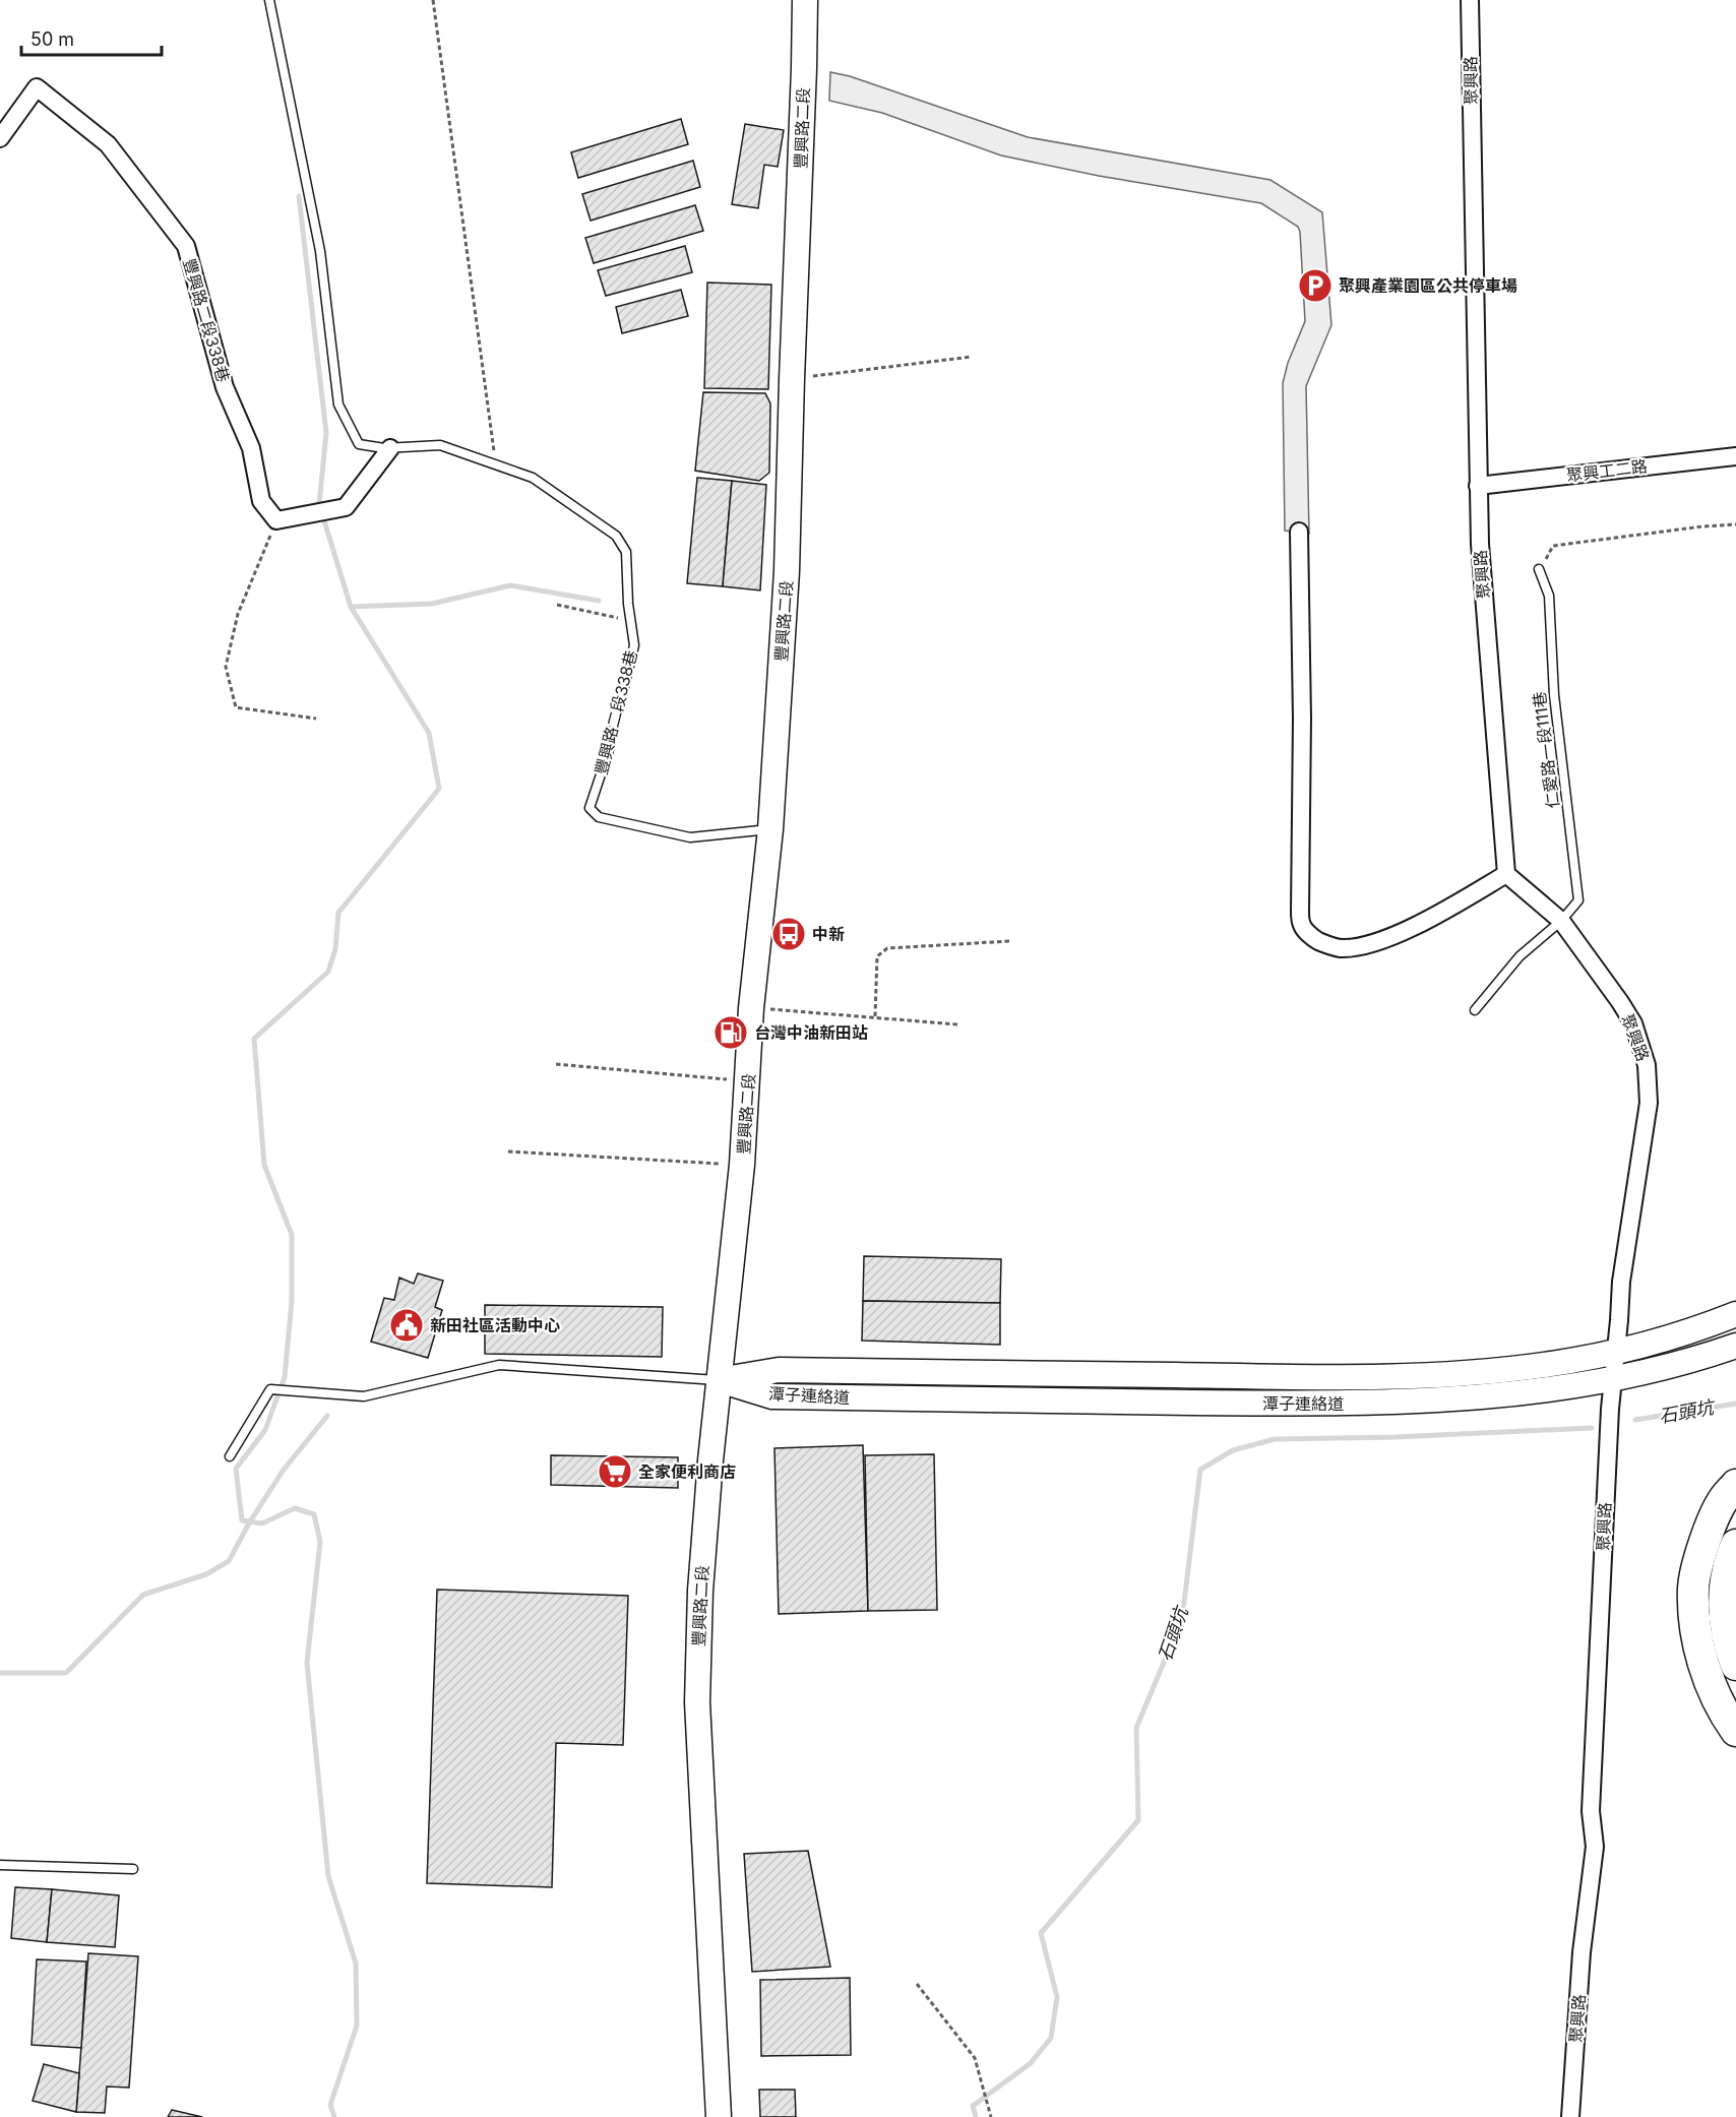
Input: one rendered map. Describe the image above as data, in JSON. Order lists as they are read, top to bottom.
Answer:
{
  "streets": {
    "street": [
      "聚興路",
      "豐興路二段",
      "豐興路二段338巷",
      "聚興工二路",
      "潭子連絡道"
    ],
    "lane": ["仁愛路一段111巷"]
  },
  "crossings": [
    ["聚興路", "聚興工二路"],
    ["聚興路", "仁愛路一段111巷"],
    ["聚興路", "潭子連絡道"],
    ["豐興路二段", "豐興路二段338巷"],
    ["豐興路二段", "潭子連絡道"]
  ],
  "water": ["石頭坑"],
  "places": {
    "parking": ["聚興產業園區公共停車場"],
    "bus stop": ["中新"],
    "fuel station": ["台灣中油新田站"],
    "public building": ["新田社區活動中心"],
    "supermarket": ["全家便利商店"]
  },
  "scale_bar": "50 m"
}
